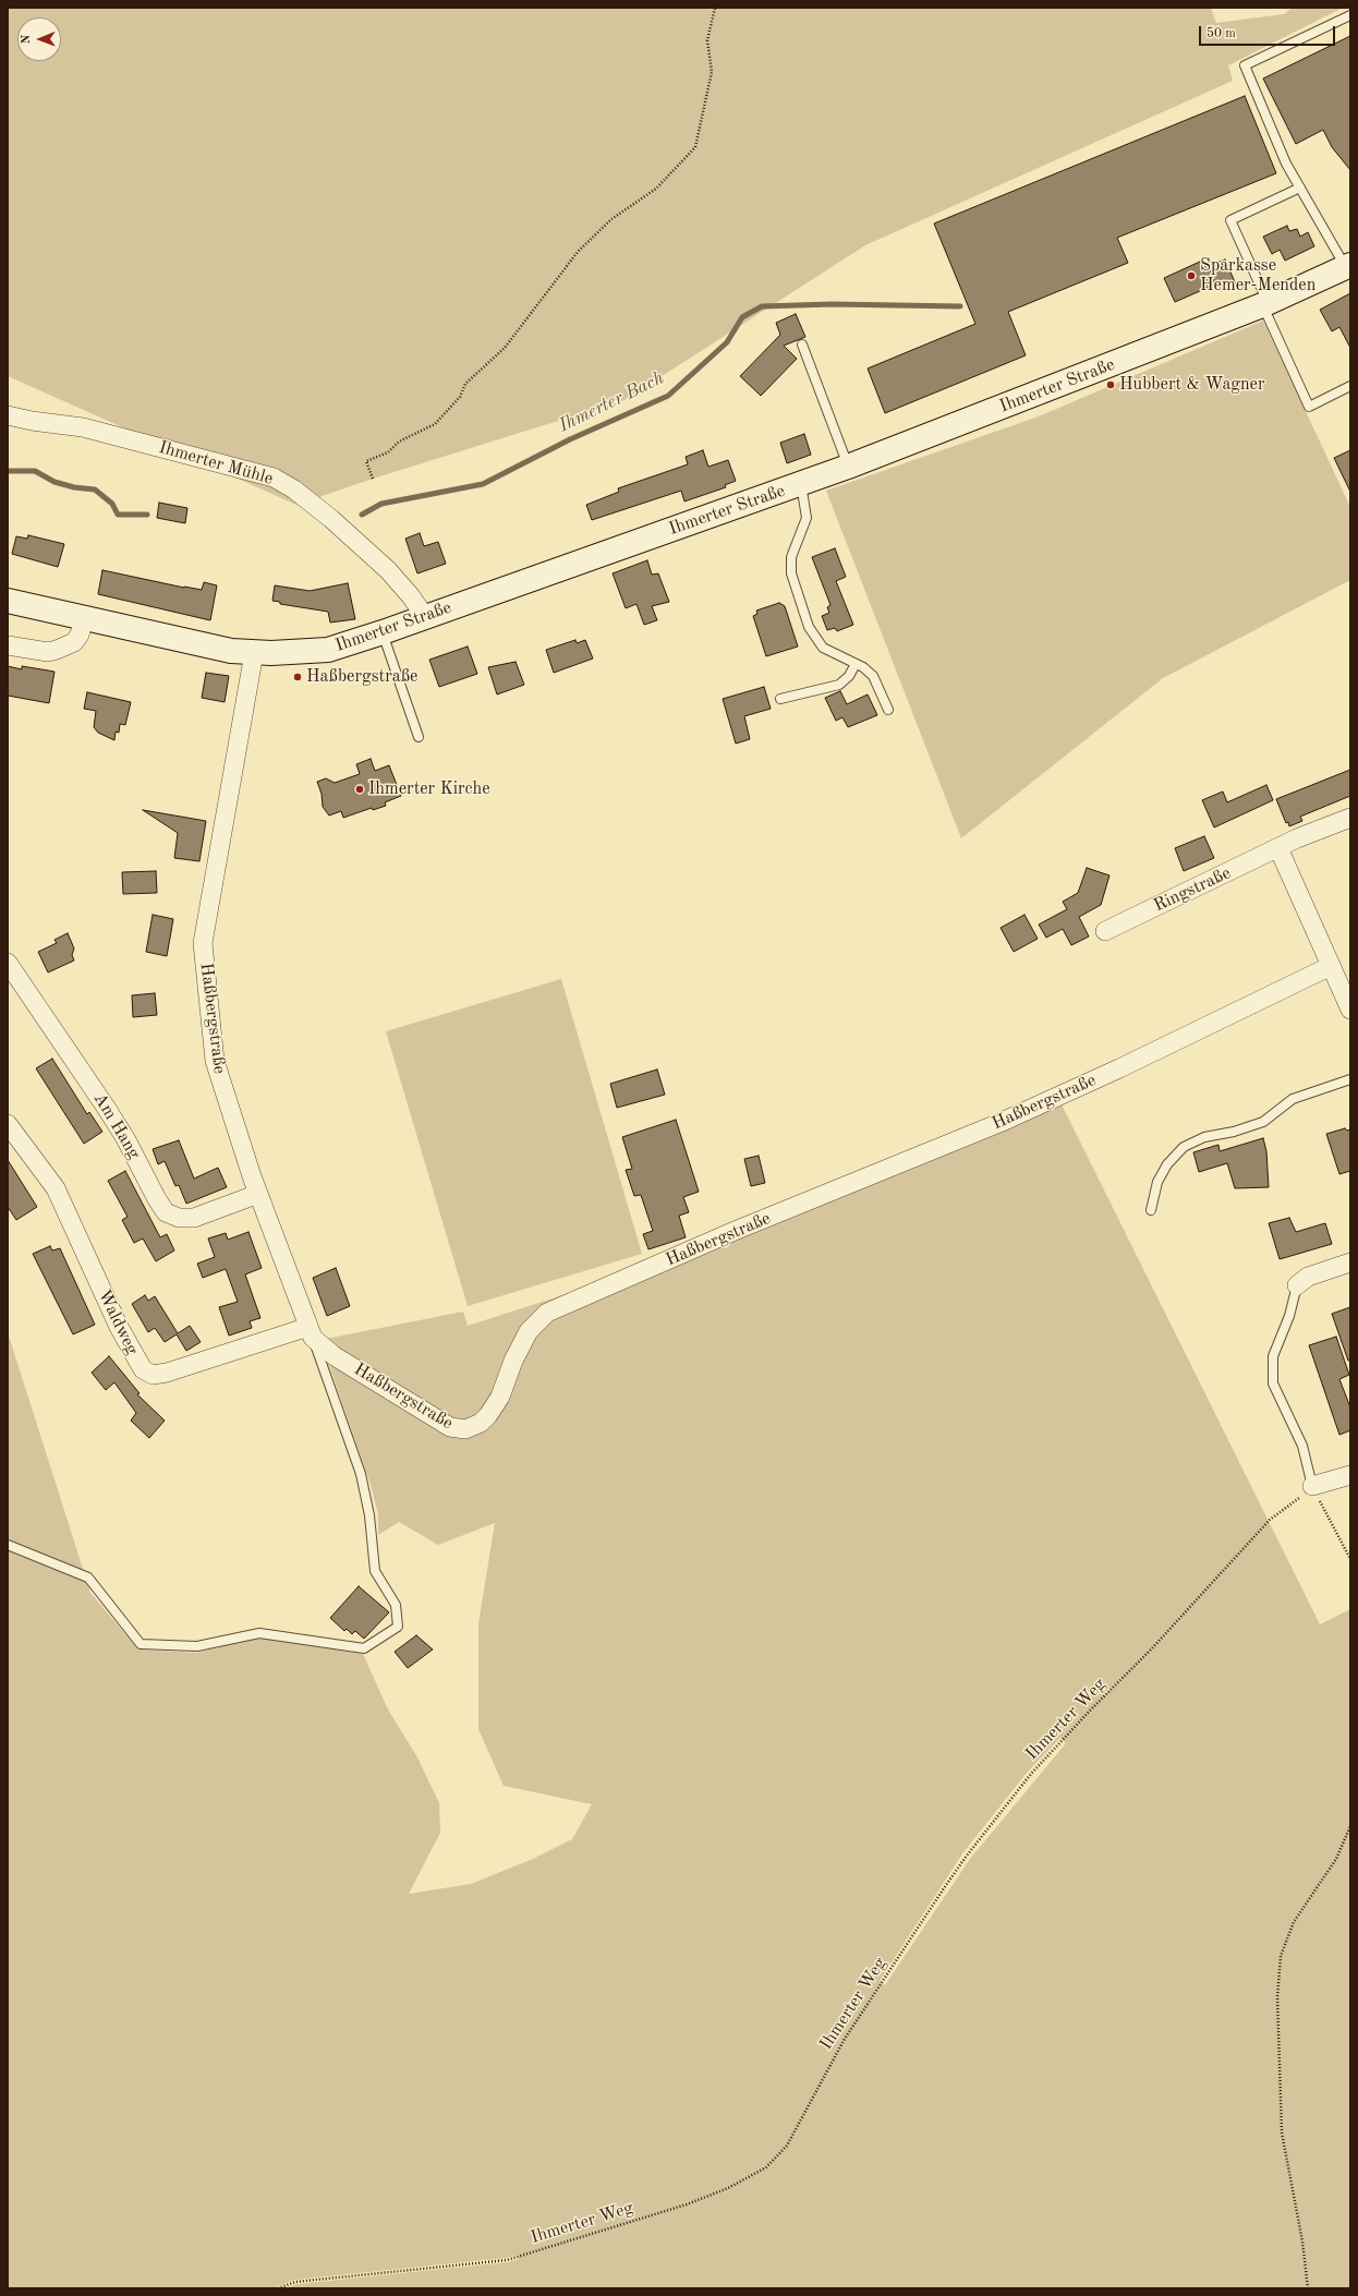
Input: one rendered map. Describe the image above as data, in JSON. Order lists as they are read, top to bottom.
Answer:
{
  "streets": {
    "main road": ["Ihmerter Straße"],
    "street": [
      "Ihmerter Mühle",
      "Ringstraße",
      "Haßbergstraße",
      "Am Hang",
      "Waldweg"
    ],
    "path": ["Ihmerter Weg"]
  },
  "crossings": [
    ["Ihmerter Straße", "Ihmerter Mühle"],
    ["Ihmerter Straße", "Haßbergstraße"],
    ["Haßbergstraße", "Am Hang"],
    ["Haßbergstraße", "Waldweg"]
  ],
  "water": ["Ihmerter Bach"],
  "places": [
    "Sparkasse Hemer-Menden",
    "Hubbert & Wagner",
    "Haßbergstraße",
    "Ihmerter Kirche"
  ],
  "scale_bar": "50 m",
  "north": "left"
}
